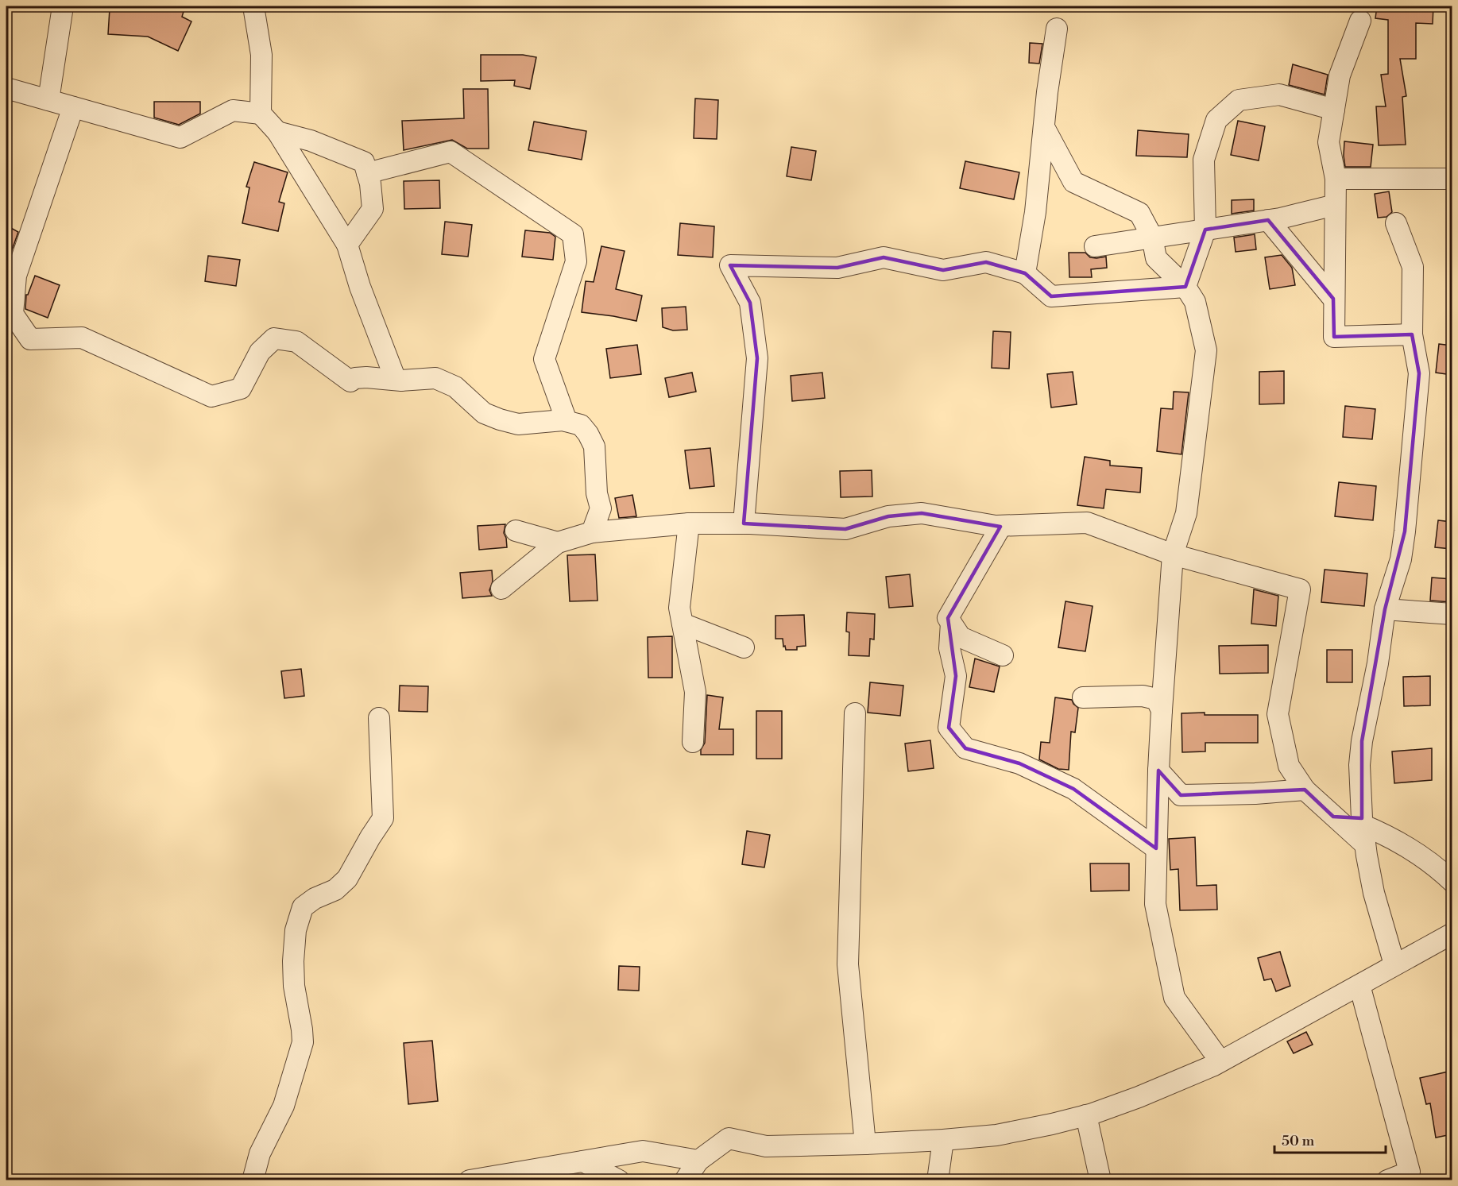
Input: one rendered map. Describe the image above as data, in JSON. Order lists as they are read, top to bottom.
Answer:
{
  "scale_bar": "50 m"
}
